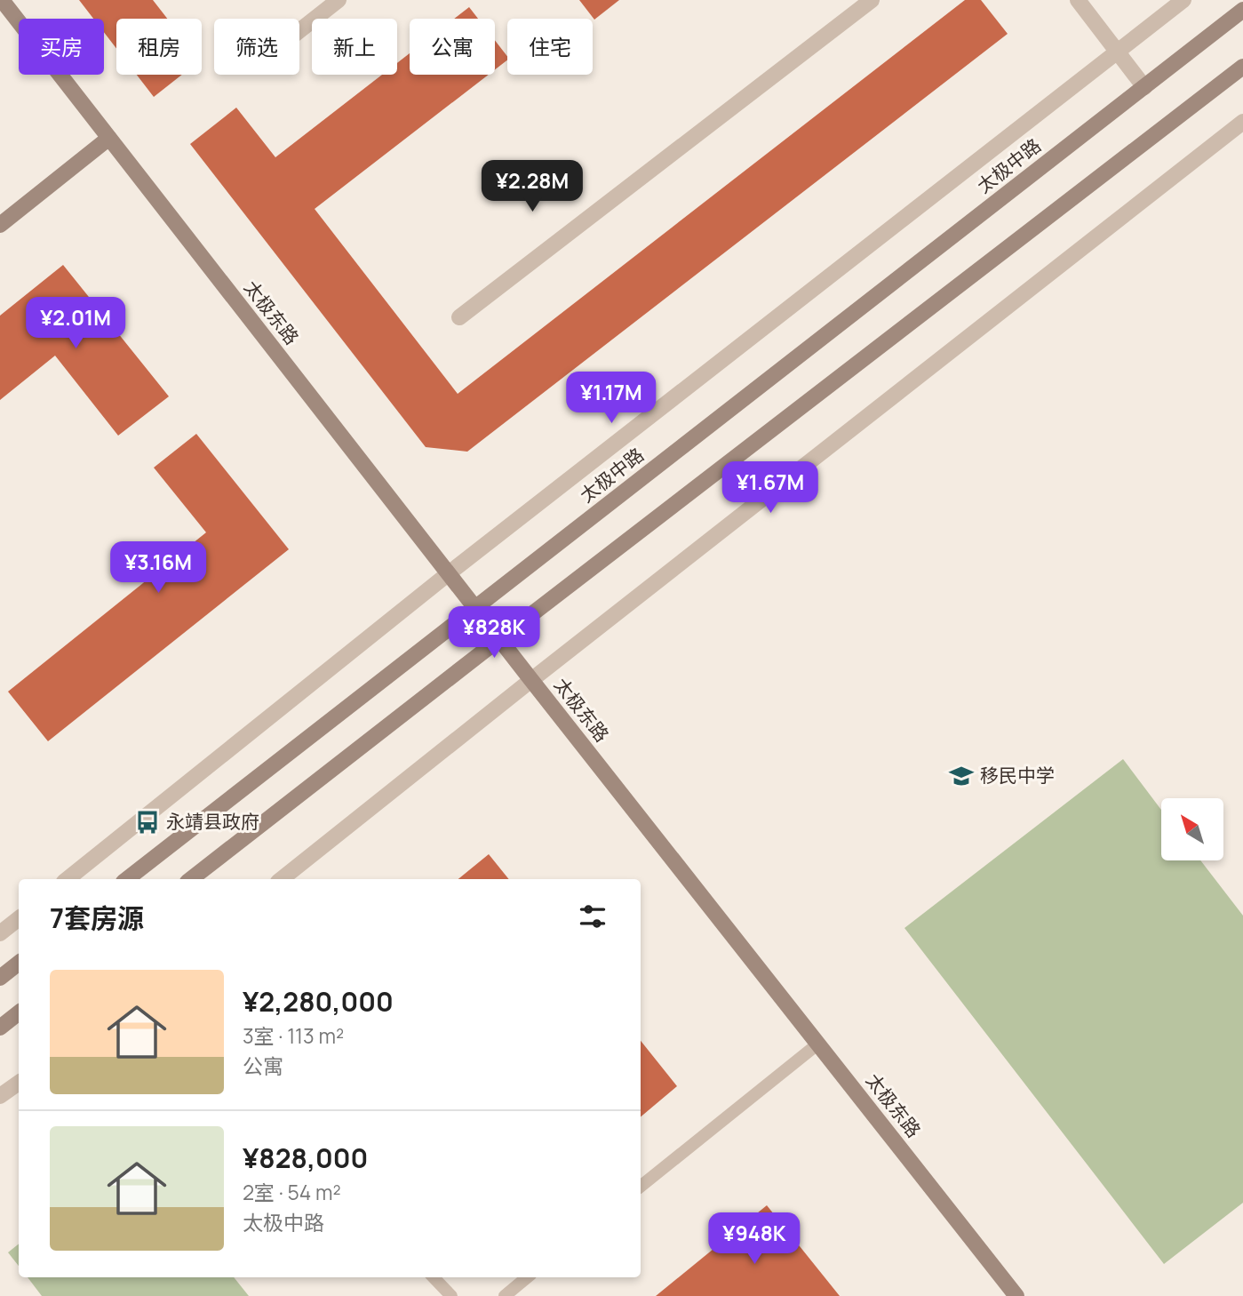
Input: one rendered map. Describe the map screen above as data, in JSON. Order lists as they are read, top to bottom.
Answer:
{
  "streets": {
    "main road": ["太极中路", "太极东路"]
  },
  "crossings": [
    ["太极中路", "太极东路"]
  ],
  "places": {
    "school or university": ["移民中学"],
    "bus stop": ["永靖县政府"]
  },
  "north": "top left",
  "page": {
    "chip": [
      "买房",
      "租房",
      "筛选",
      "新上",
      "公寓",
      "住宅"
    ],
    "price": [
      "¥2.28M",
      "¥2.01M",
      "¥1.17M",
      "¥1.67M",
      "¥3.16M",
      "¥828K",
      "¥948K"
    ],
    "heading": "7套房源",
    "list": [
      {
        "name": "¥2,280,000",
        "note": "3室 · 113 m² · 公寓"
      },
      {
        "name": "¥828,000",
        "note": "2室 · 54 m² · 太极中路"
      }
    ]
  }
}
